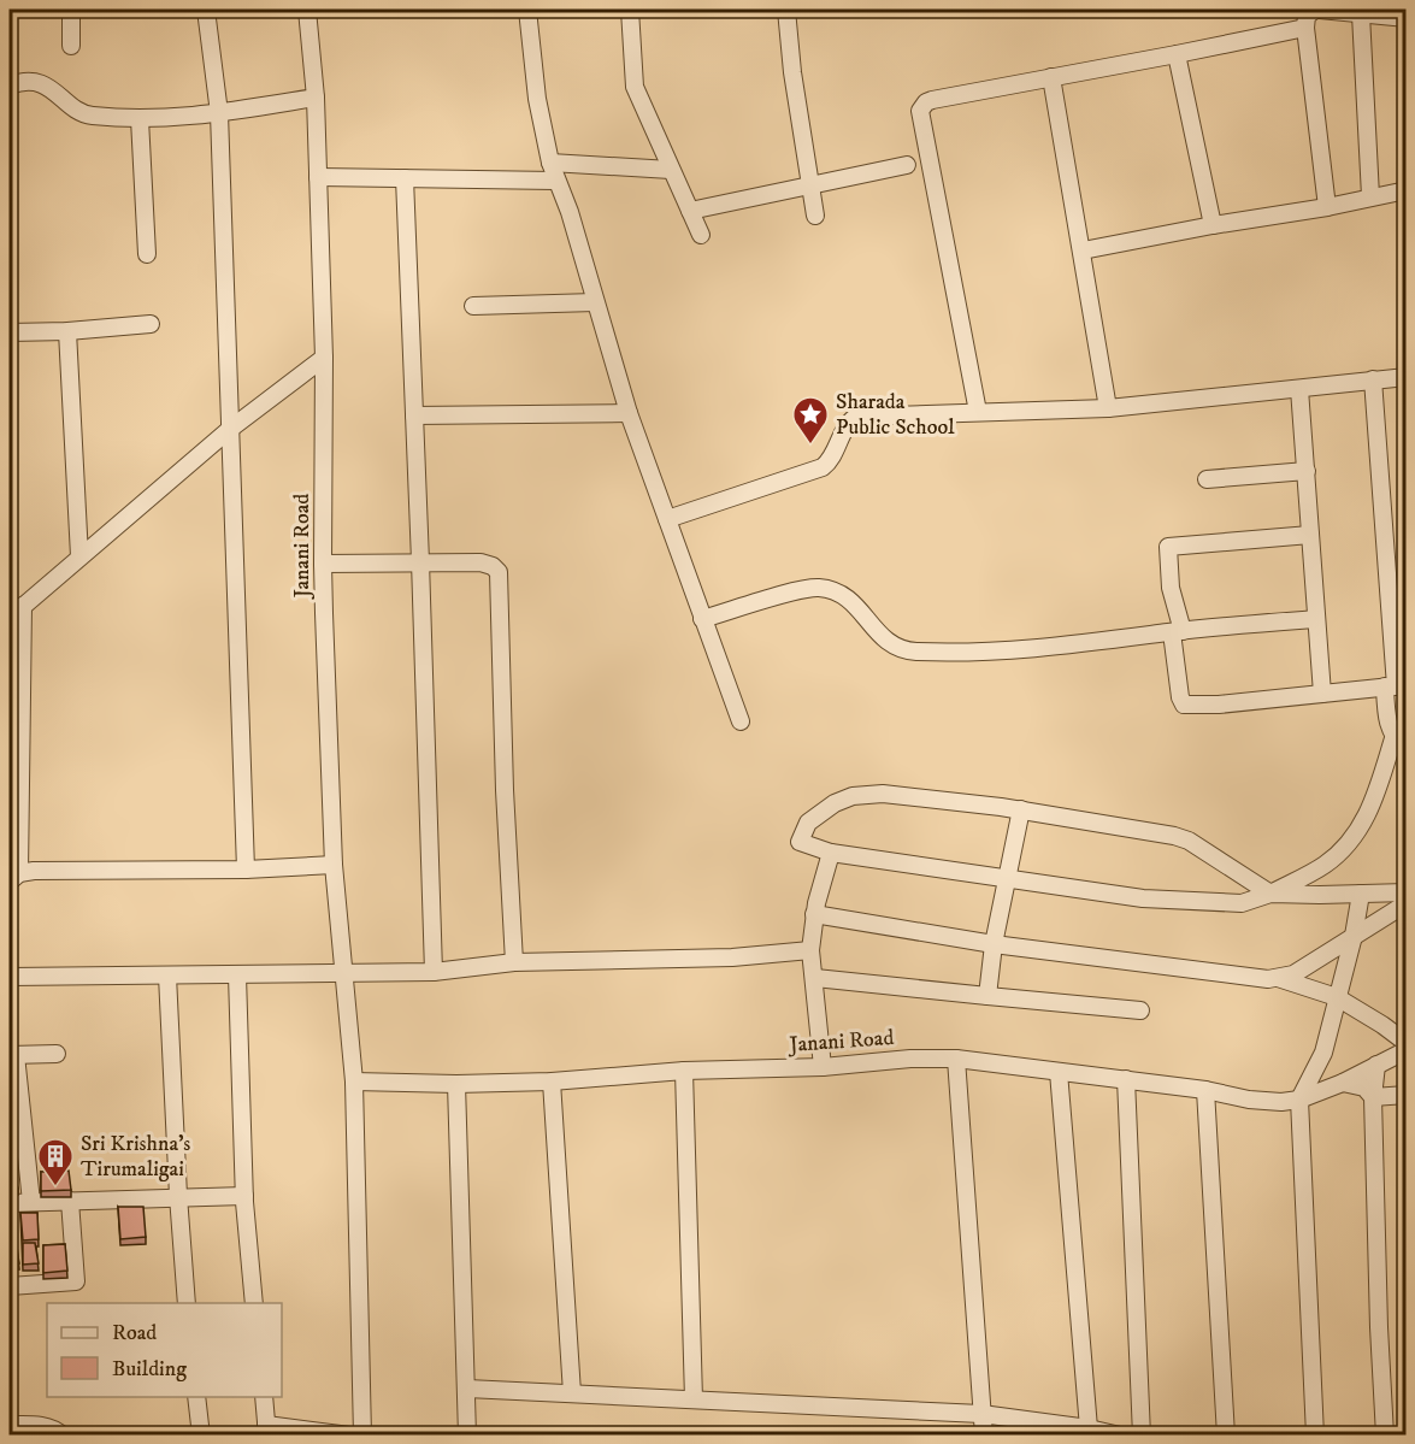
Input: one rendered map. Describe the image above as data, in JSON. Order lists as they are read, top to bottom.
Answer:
{
  "streets": {
    "street": ["Janani Road"]
  },
  "places": {
    "place": ["Sharada Public School"],
    "building": ["Sri Krishna's Tirumaligai"]
  },
  "legend": ["Road", "Building"]
}
